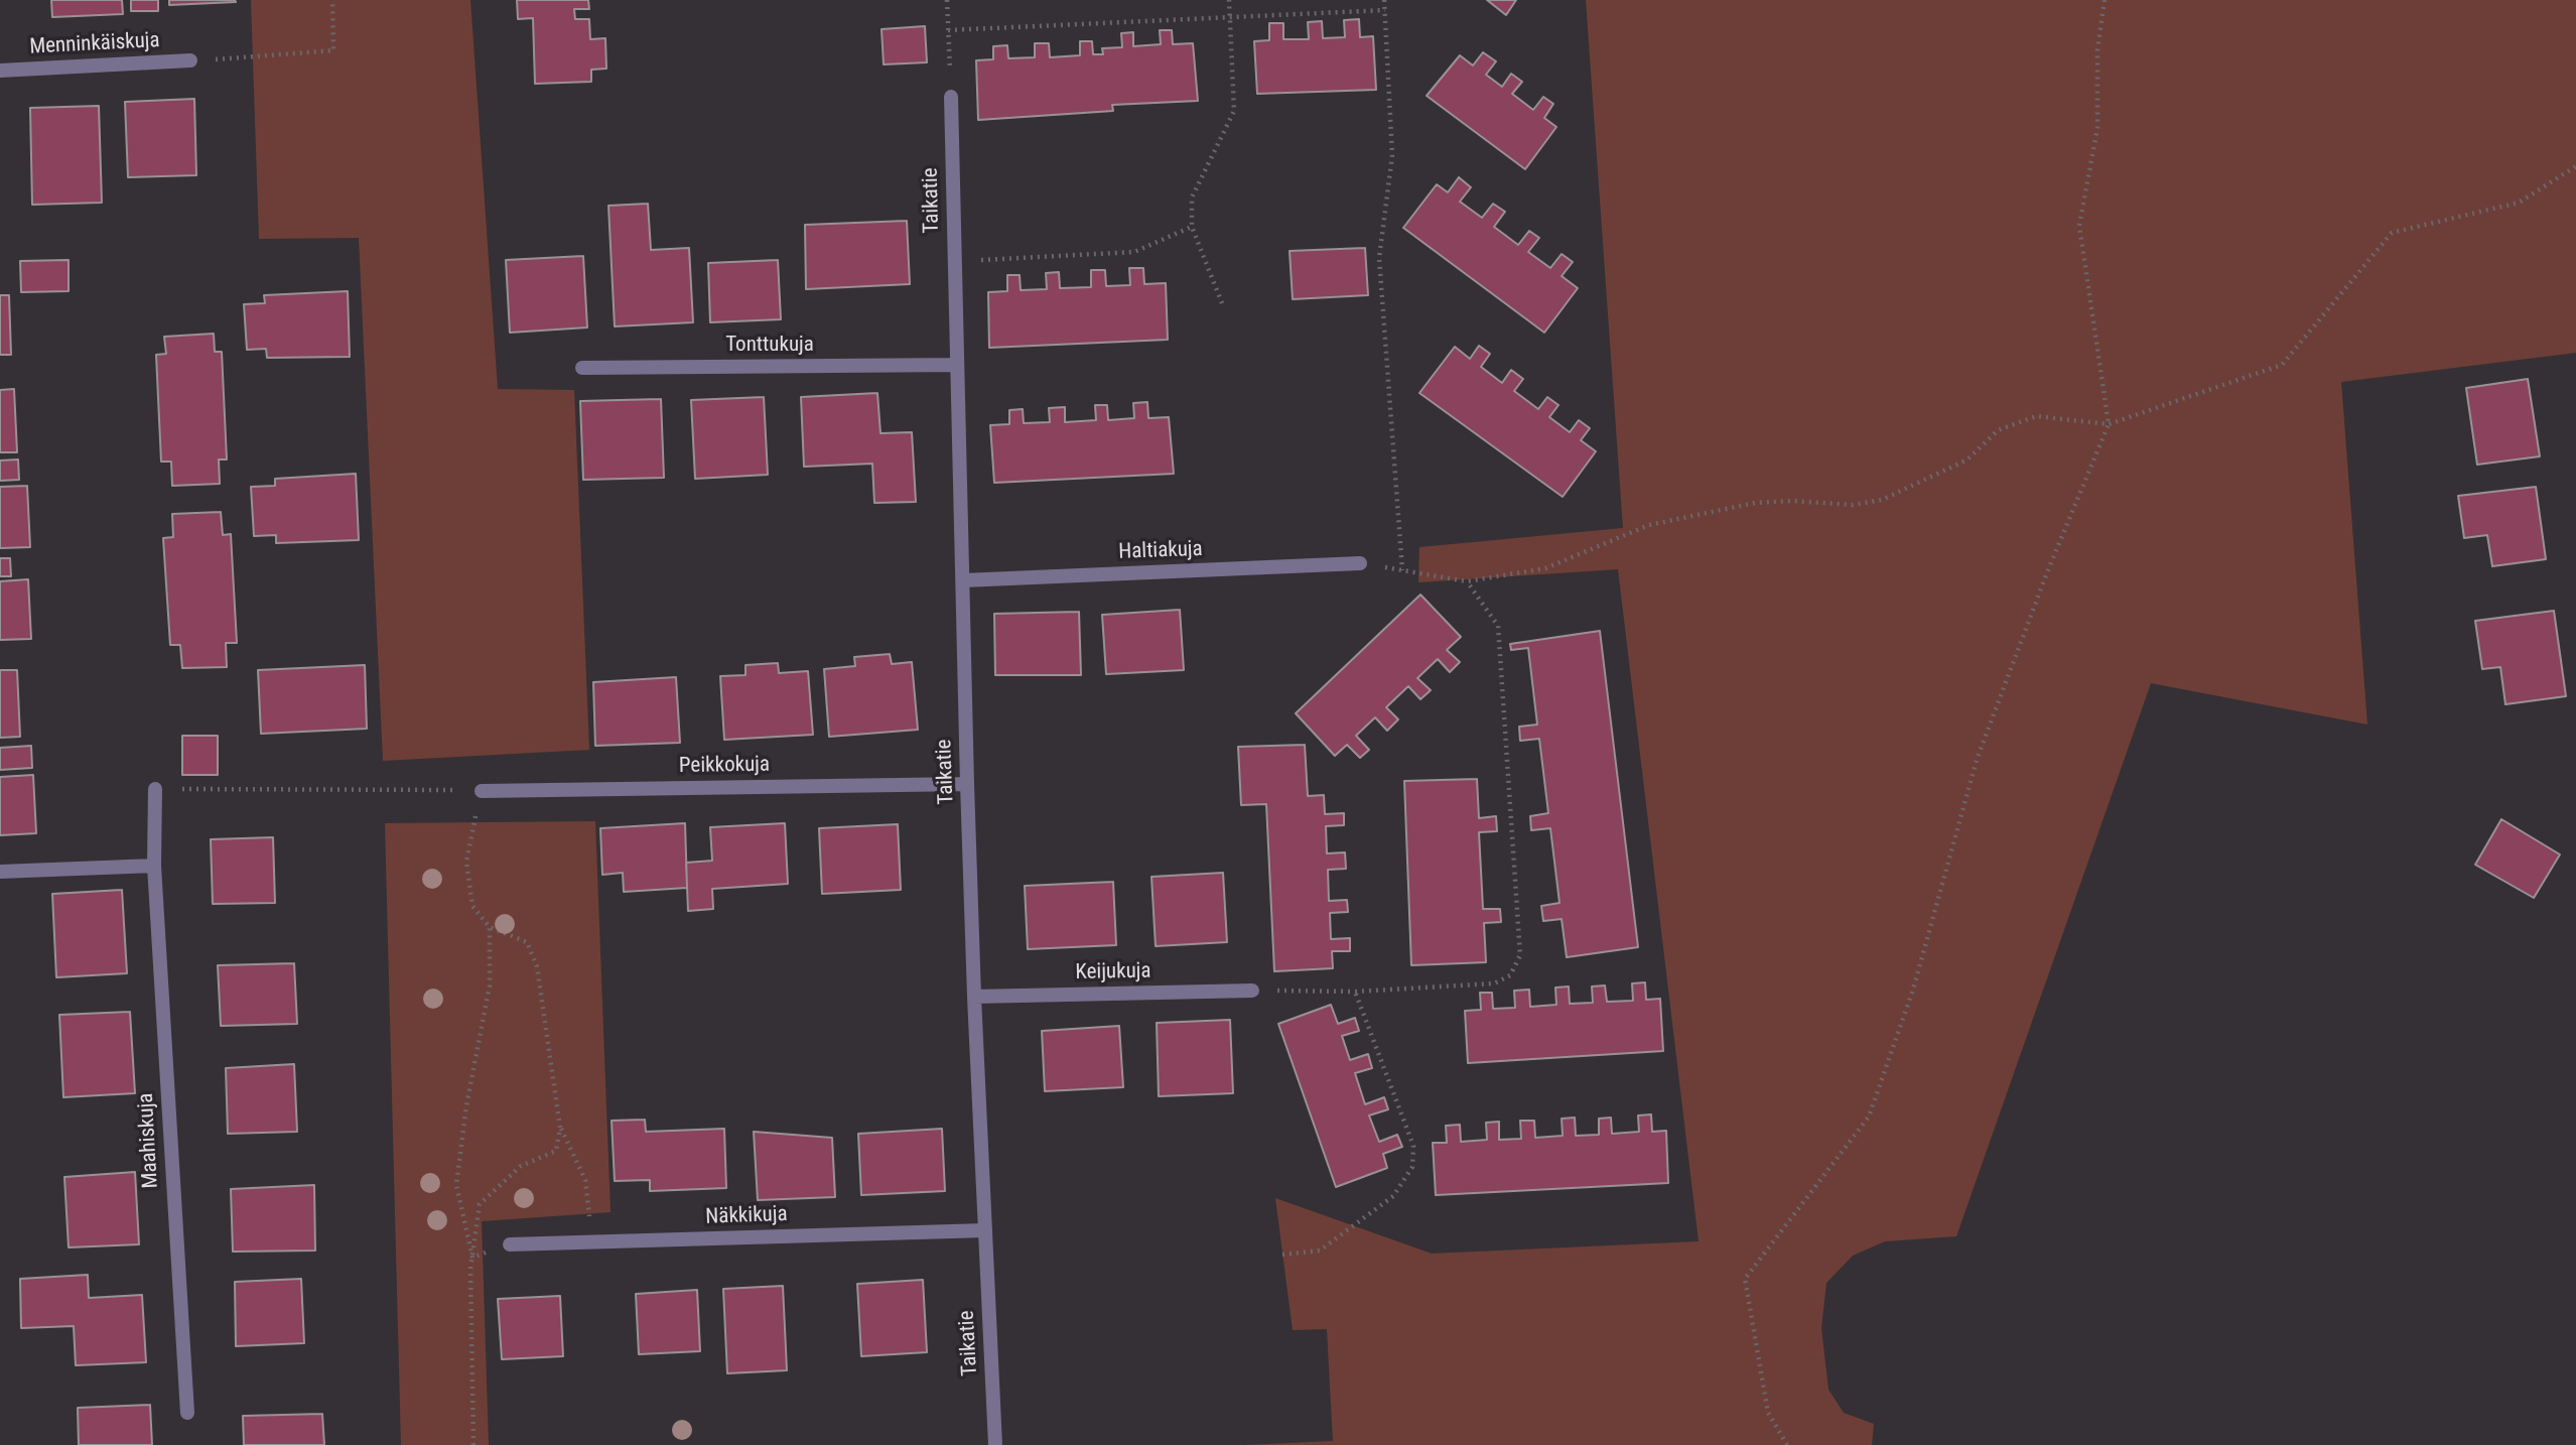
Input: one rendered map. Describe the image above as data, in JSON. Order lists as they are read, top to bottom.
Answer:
{
  "streets": {
    "street": [
      "Menninkäiskuja",
      "Taikatie",
      "Tonttukuja",
      "Haltiakuja",
      "Peikkokuja",
      "Keijukuja",
      "Maahiskuja",
      "Näkkikuja"
    ]
  },
  "crossings": [
    ["Taikatie", "Tonttukuja"],
    ["Taikatie", "Haltiakuja"],
    ["Taikatie", "Peikkokuja"],
    ["Taikatie", "Keijukuja"],
    ["Taikatie", "Näkkikuja"]
  ]
}
